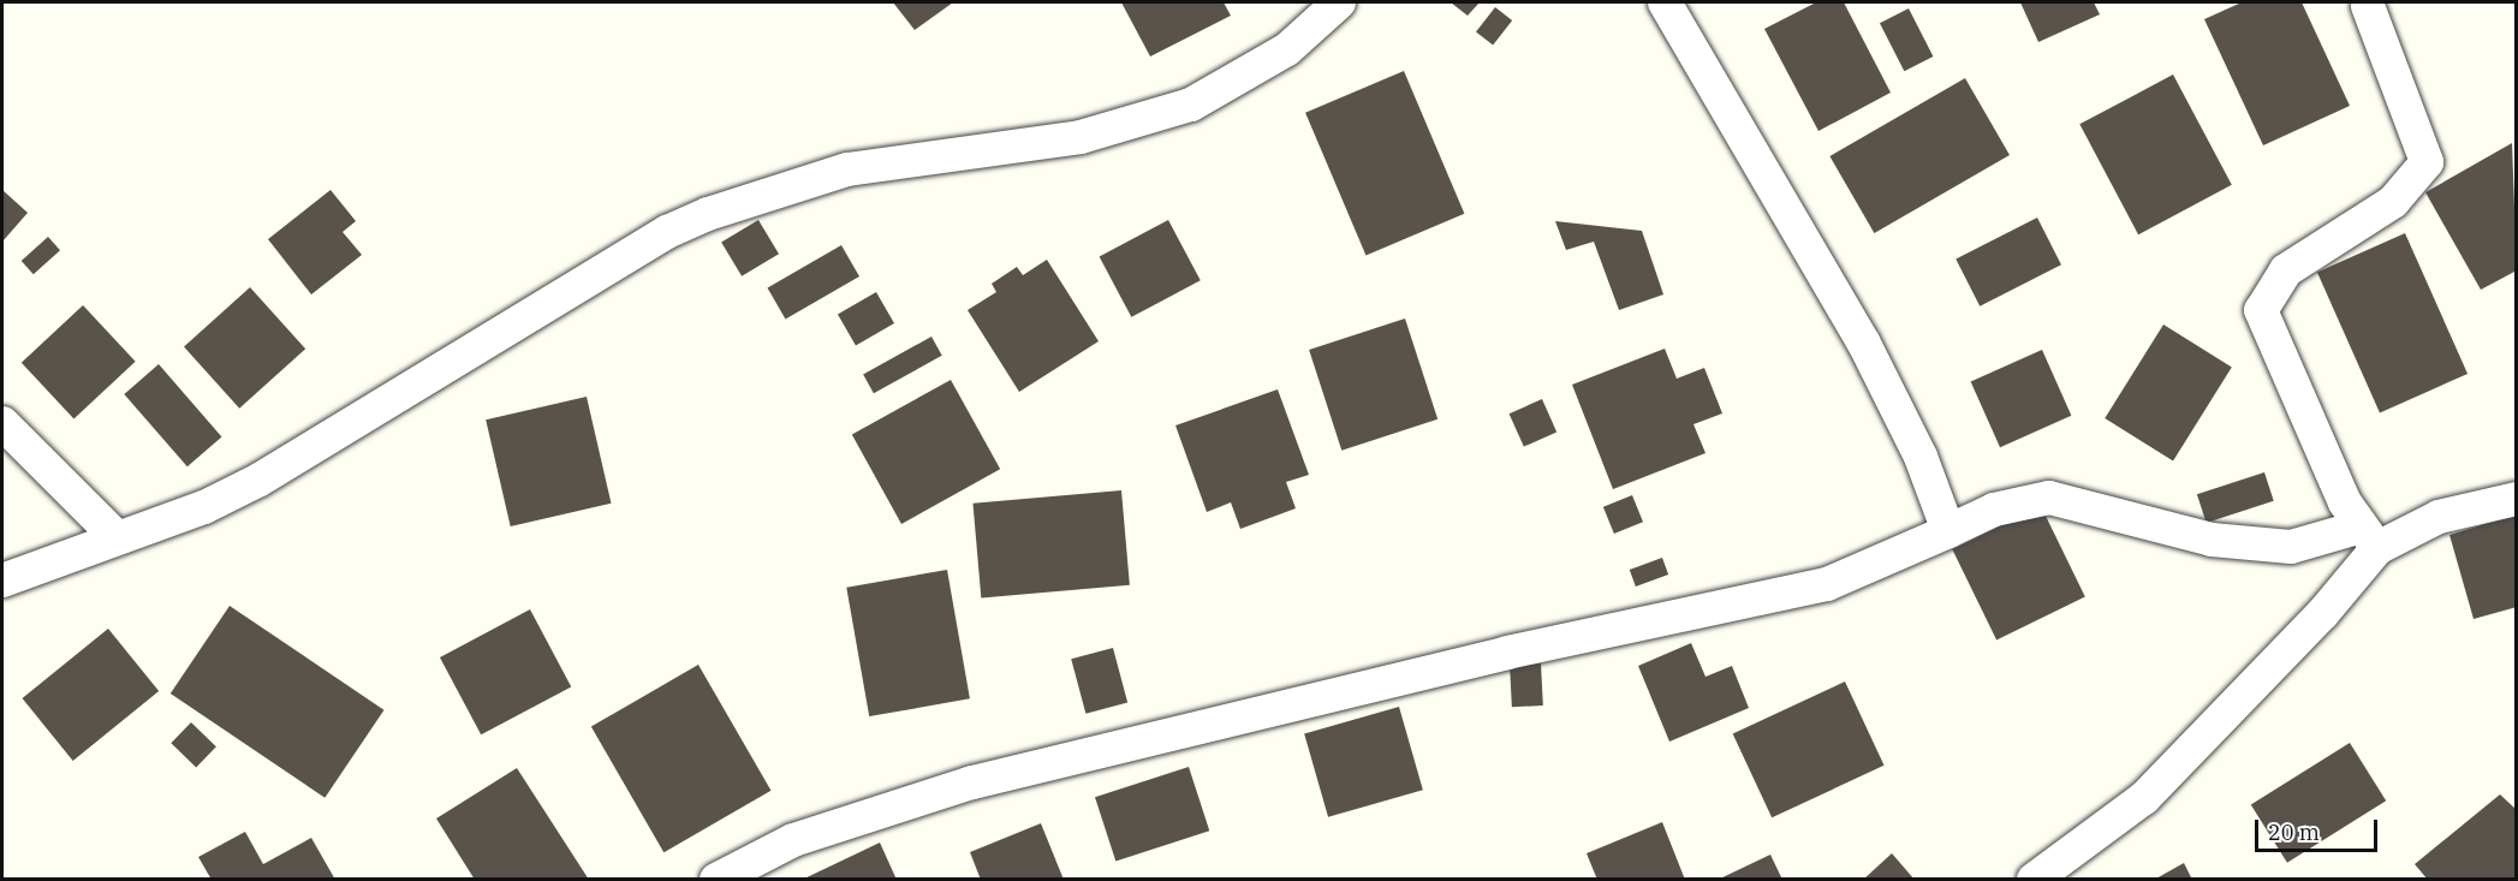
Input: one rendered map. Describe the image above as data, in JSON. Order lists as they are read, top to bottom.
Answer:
{
  "scale_bar": "20 m"
}
